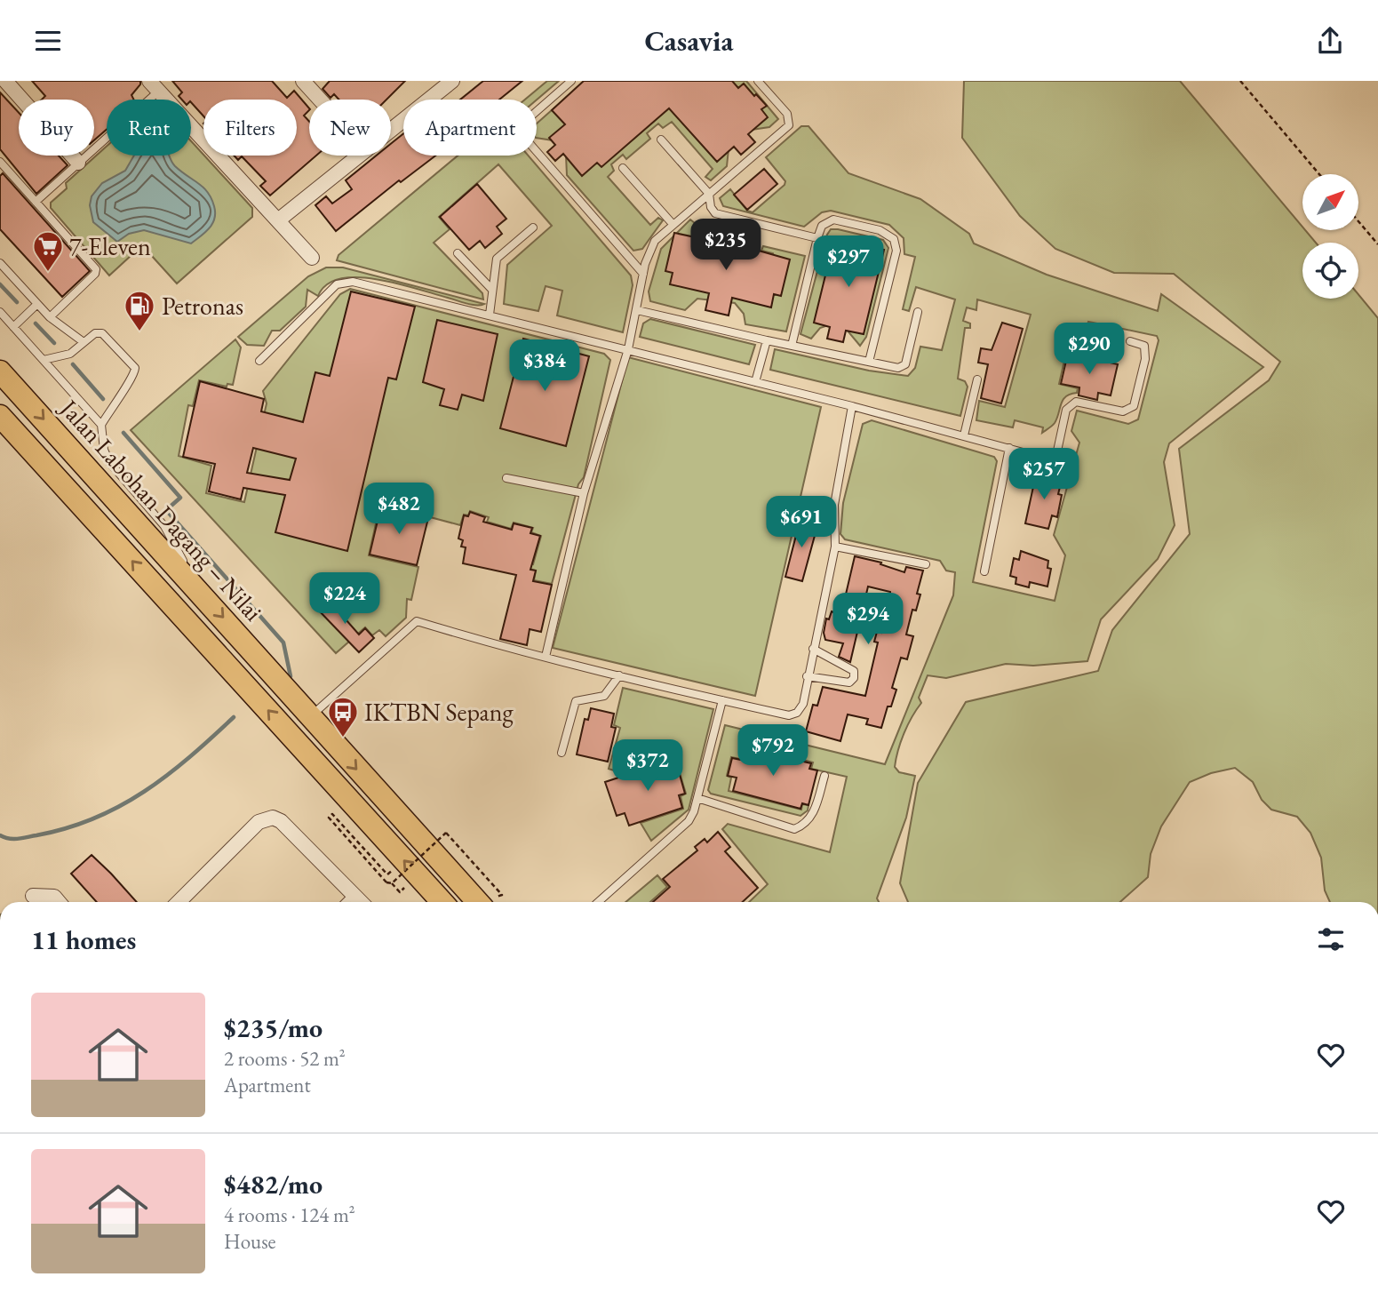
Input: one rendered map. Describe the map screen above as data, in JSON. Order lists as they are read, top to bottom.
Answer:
{
  "streets": {
    "main road": ["Jalan Labohan Dagang ‒ Nilai"]
  },
  "places": {
    "supermarket": ["7-Eleven"],
    "fuel station": ["Petronas"],
    "bus stop": ["IKTBN Sepang"]
  },
  "north": "top right",
  "page": {
    "header": "Casavia",
    "chip": [
      "Buy",
      "Rent",
      "Filters",
      "New",
      "Apartment"
    ],
    "price": [
      "$235",
      "$297",
      "$290",
      "$384",
      "$257",
      "$482",
      "$691",
      "$224",
      "$294",
      "$792",
      "$372"
    ],
    "heading": "11 homes",
    "list": [
      {
        "name": "$235/mo",
        "note": "2 rooms · 52 m² · Apartment"
      },
      {
        "name": "$482/mo",
        "note": "4 rooms · 124 m² · House"
      }
    ]
  }
}
